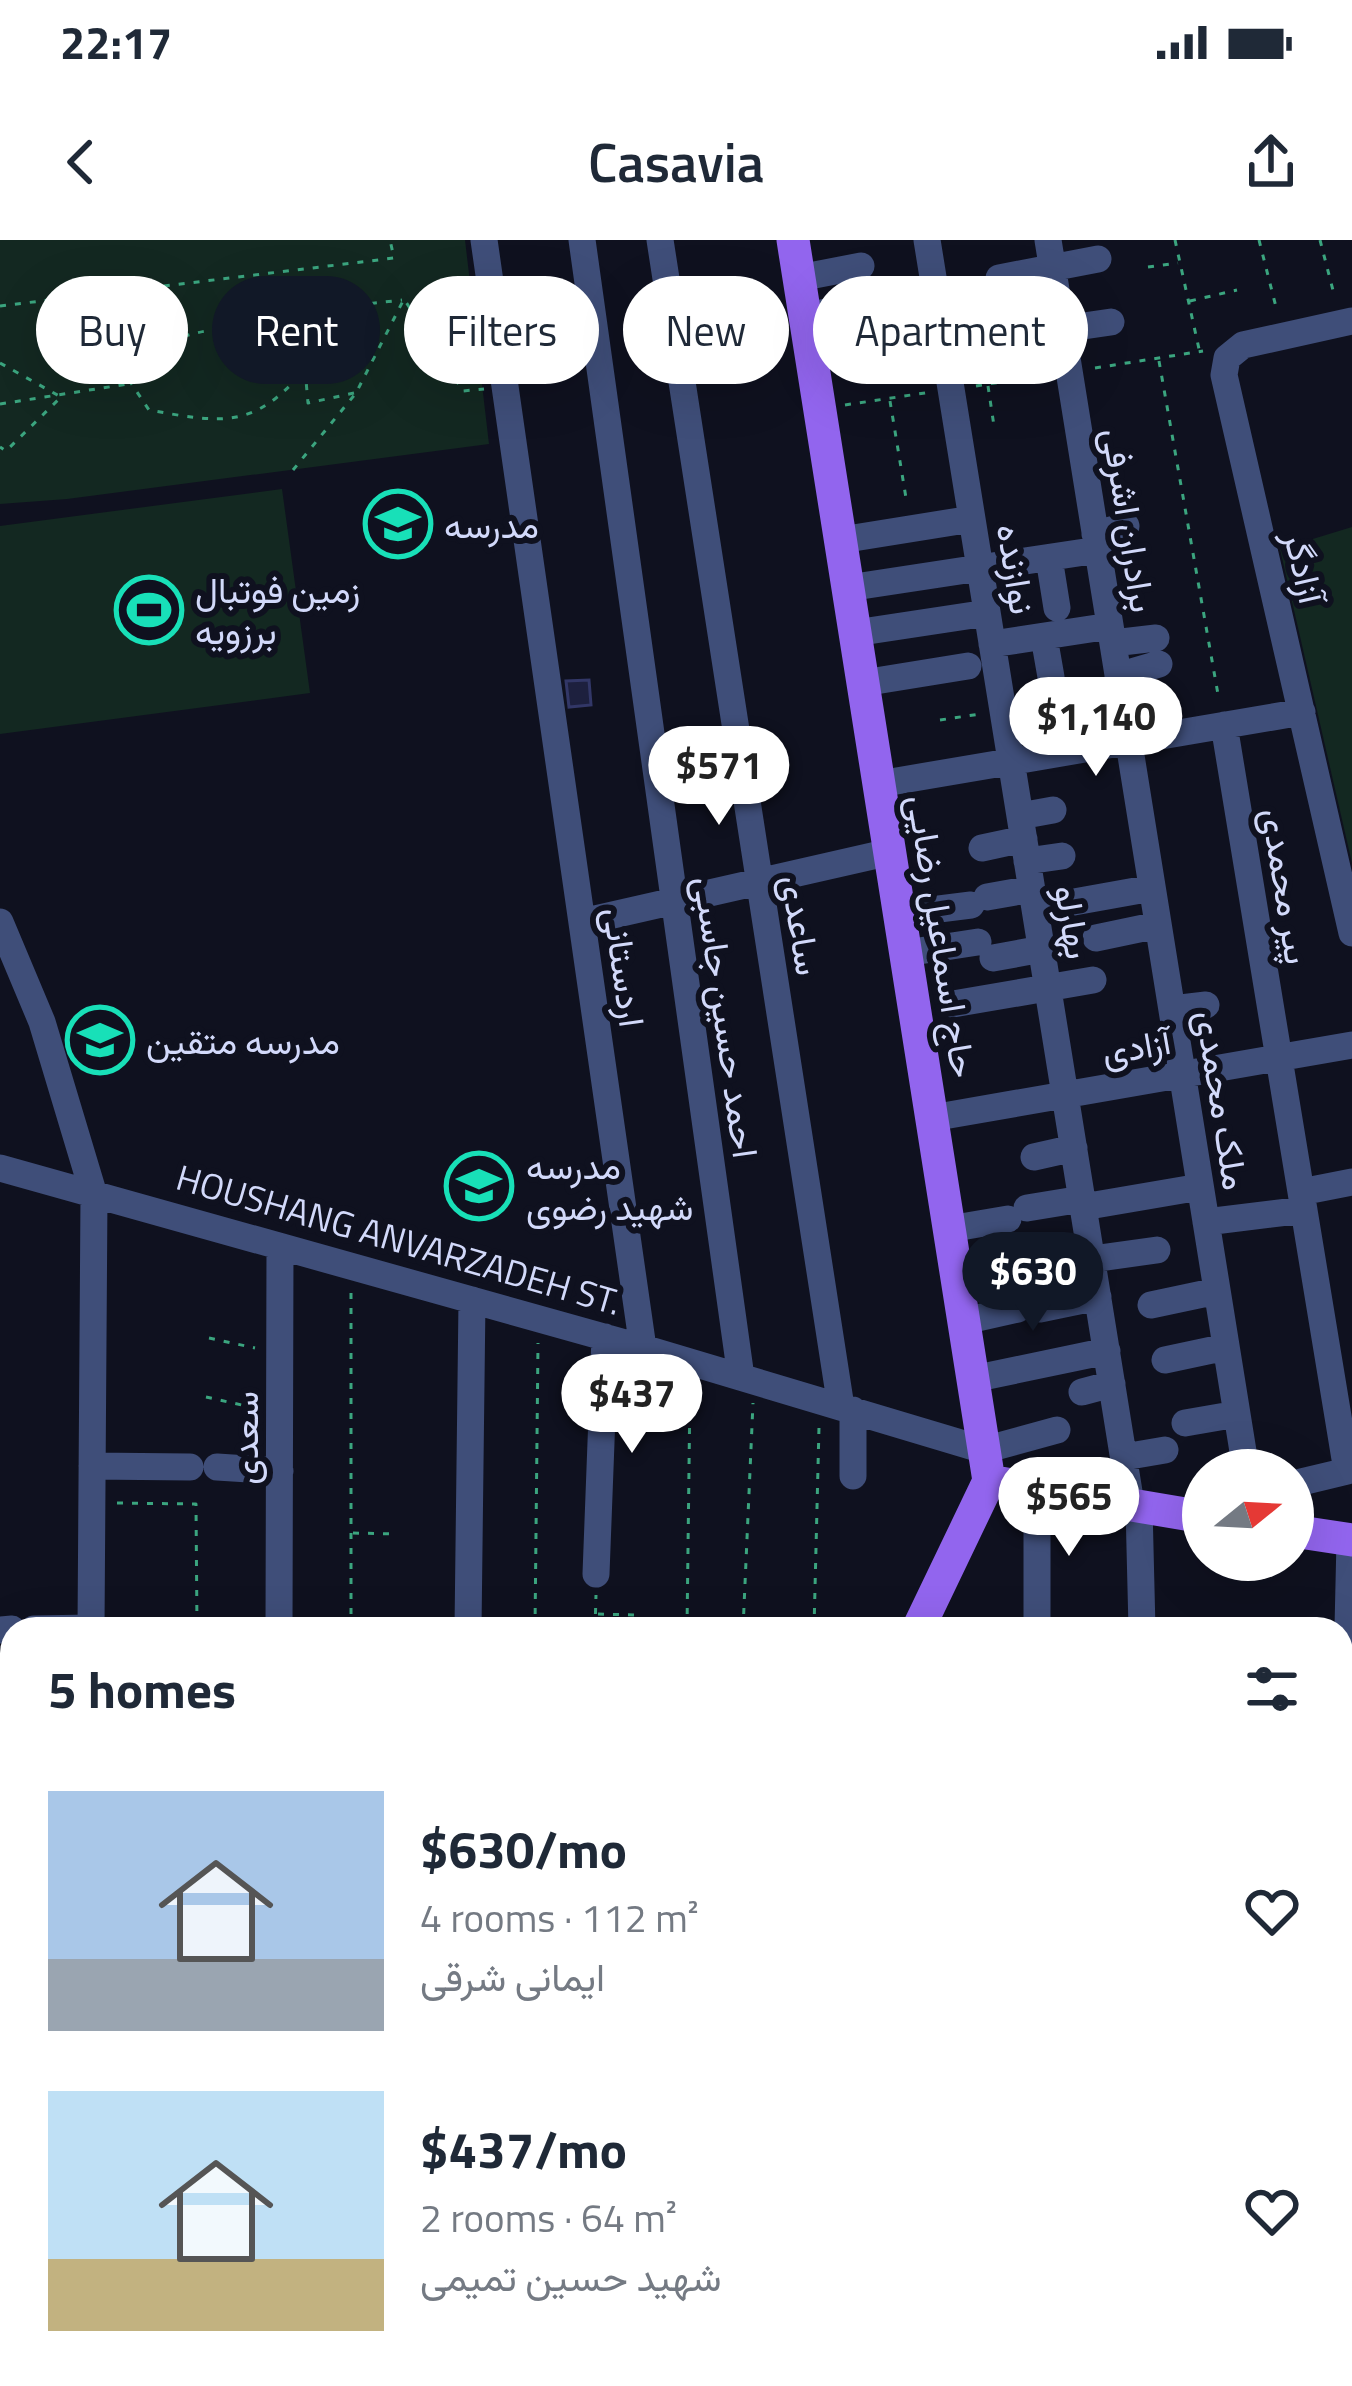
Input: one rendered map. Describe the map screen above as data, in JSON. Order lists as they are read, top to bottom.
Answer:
{
  "streets": {
    "main road": ["حاج اسماعیل رضایی", "HOUSHANG ANVARZADEH ST."],
    "street": [
      "برادران اشرفی",
      "آزادگر",
      "نوازنده",
      "پیر محمدی",
      "بهارلو",
      "ساعدی",
      "اردستانی",
      "احمد حسین جاسبی",
      "آزادی",
      "ملک محمدی",
      "سعدی"
    ]
  },
  "crossings": [
    ["برادران اشرفی", "ملک محمدی"],
    ["نوازنده", "بهارلو"],
    ["پیر محمدی", "آزادی"],
    ["بهارلو", "آزادی"],
    ["بهارلو", "HOUSHANG ANVARZADEH ST."],
    ["ساعدی", "HOUSHANG ANVARZADEH ST."],
    ["حاج اسماعیل رضایی", "آزادی"],
    ["حاج اسماعیل رضایی", "HOUSHANG ANVARZADEH ST."],
    ["اردستانی", "HOUSHANG ANVARZADEH ST."],
    ["احمد حسین جاسبی", "HOUSHANG ANVARZADEH ST."],
    ["آزادی", "ملک محمدی"],
    ["HOUSHANG ANVARZADEH ST.", "سعدی"]
  ],
  "places": {
    "school or university": ["مدرسه", "مدرسه متقین", "مدرسه شهید رضوی"],
    "sports": ["زمین فوتبال برزویه"]
  },
  "north": "right",
  "page": {
    "status": "22:17",
    "header": "Casavia",
    "chip": [
      "Buy",
      "Rent",
      "Filters",
      "New",
      "Apartment"
    ],
    "price": [
      "$1,140",
      "$571",
      "$630",
      "$437",
      "$565"
    ],
    "heading": "5 homes",
    "list": [
      {
        "name": "$630/mo",
        "note": "4 rooms · 112 m² · ایمانی شرقی"
      },
      {
        "name": "$437/mo",
        "note": "2 rooms · 64 m² · شهید حسین تمیمی"
      }
    ]
  }
}
